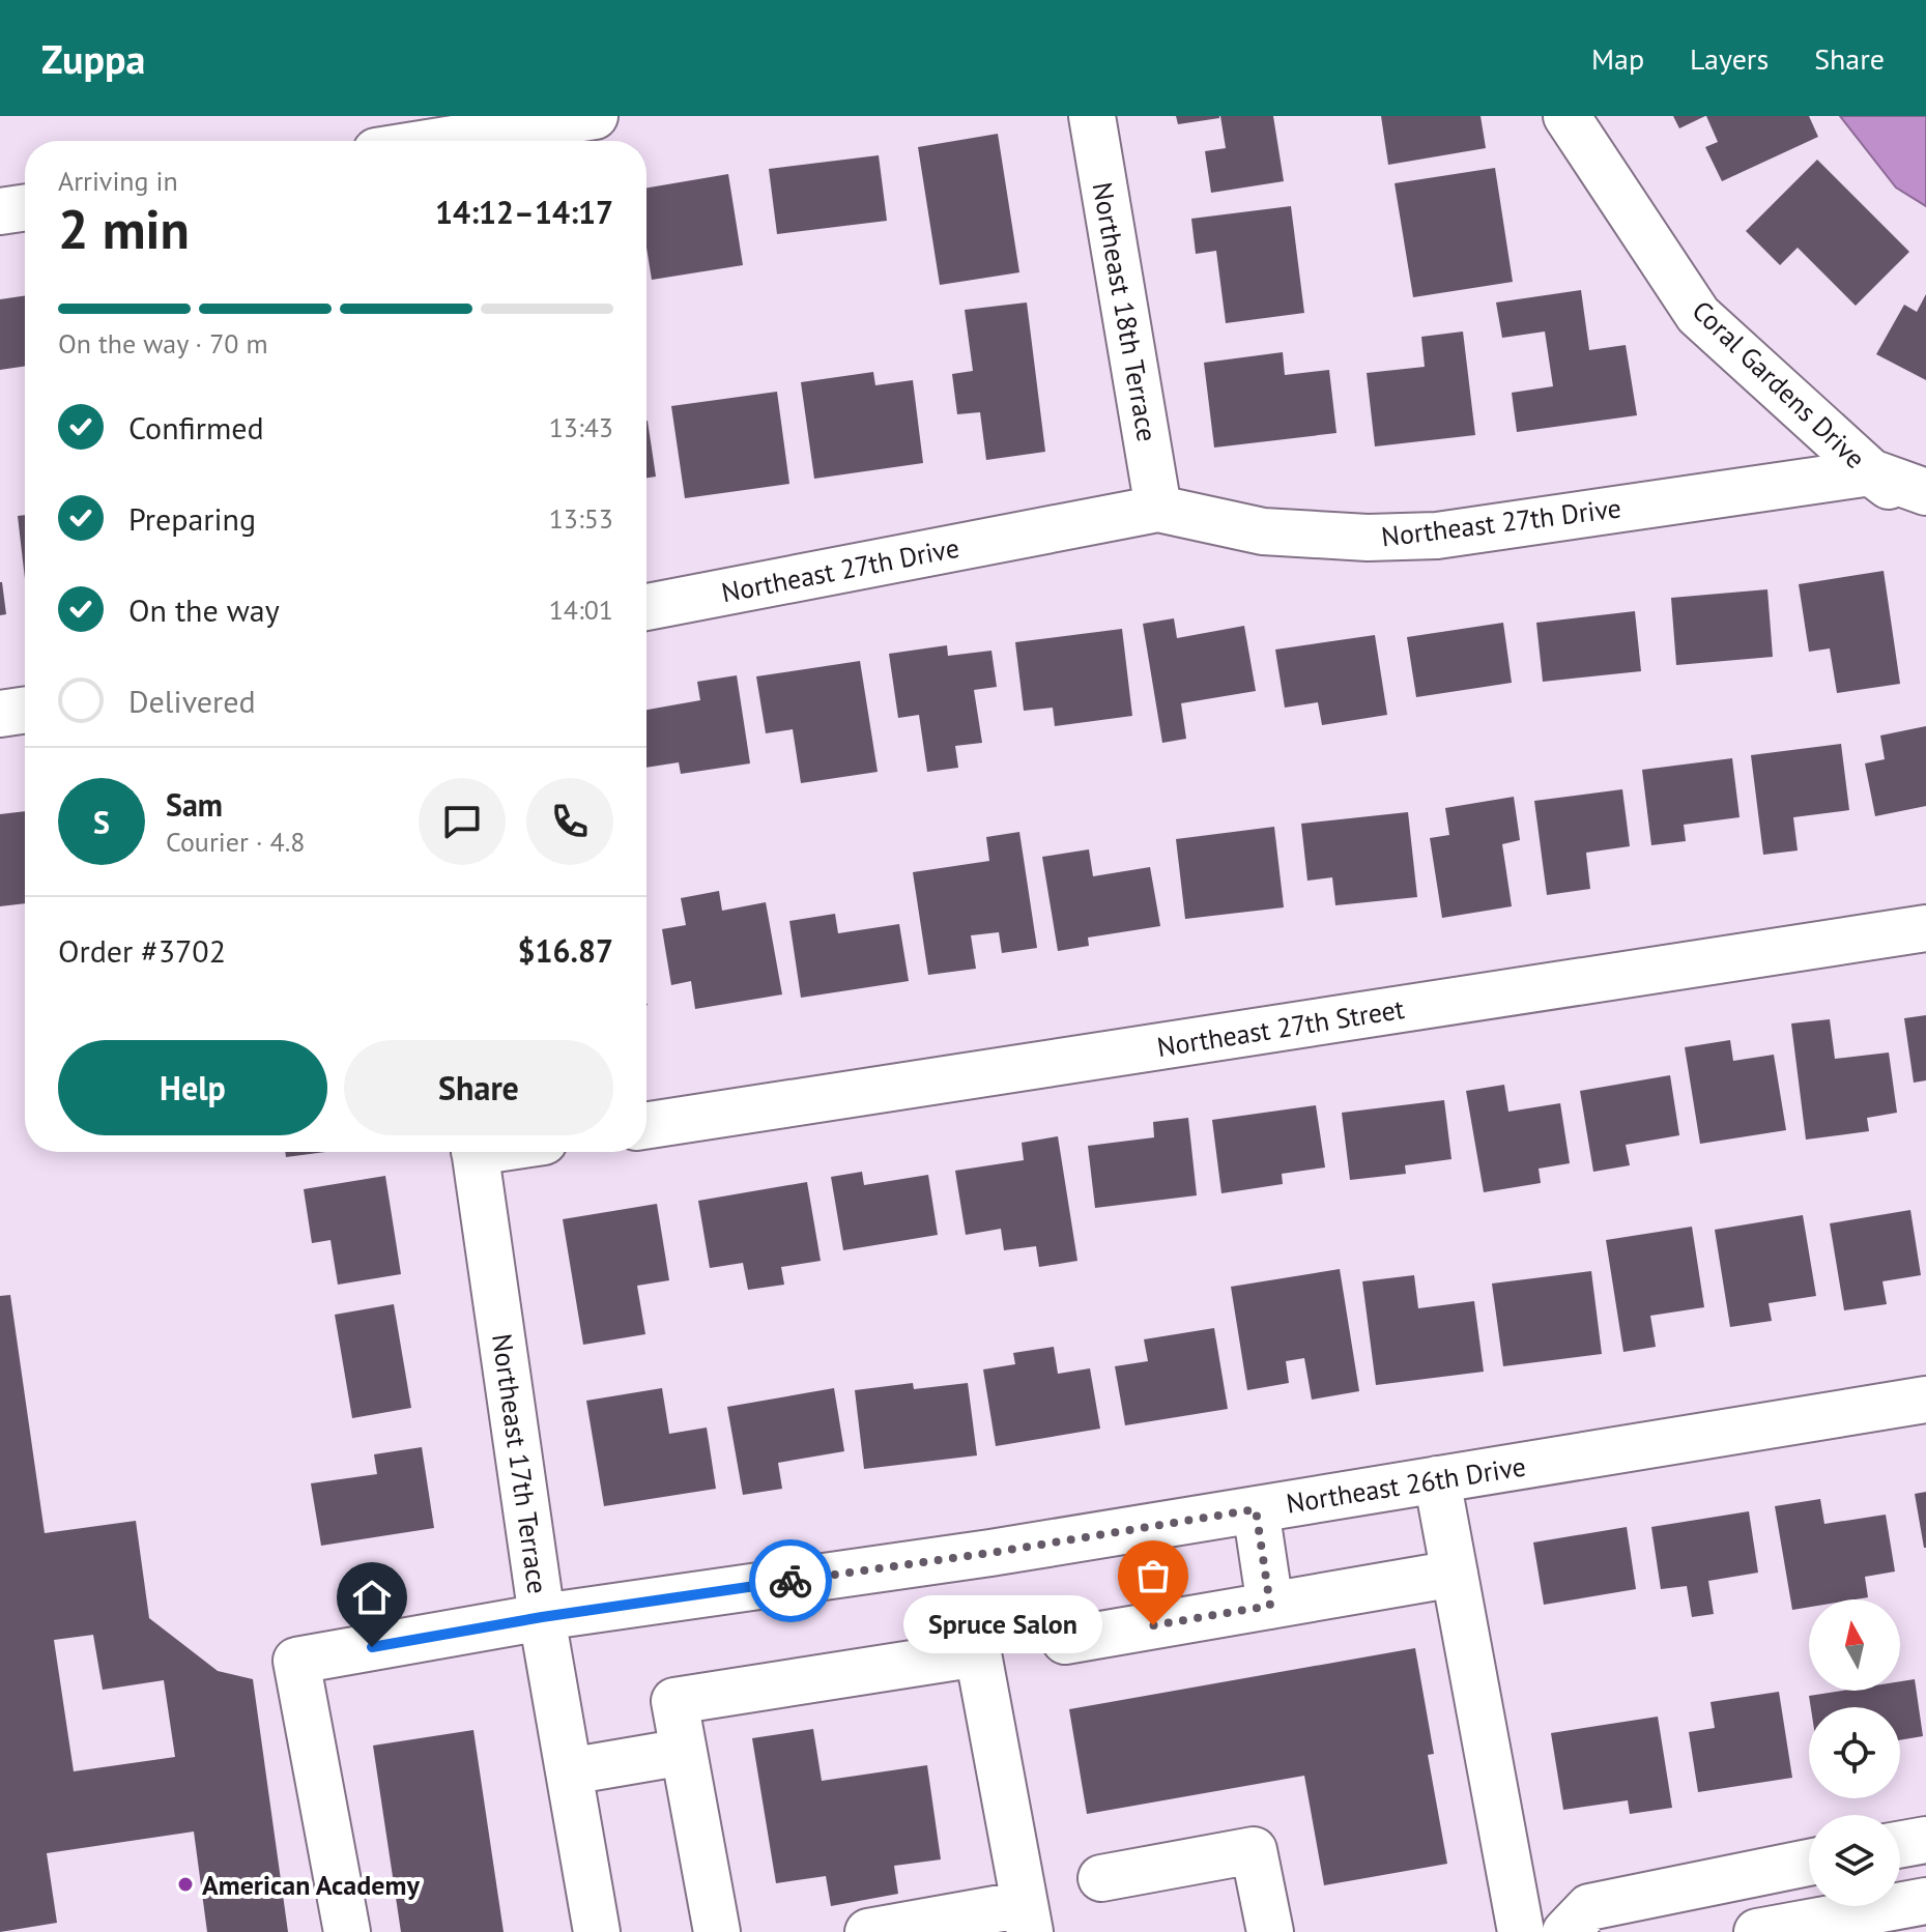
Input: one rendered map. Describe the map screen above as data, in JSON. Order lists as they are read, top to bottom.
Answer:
{
  "streets": {
    "street": [
      "Northeast 18th Terrace",
      "Coral Gardens Drive",
      "Northeast 27th Drive",
      "Northeast 27th Street",
      "Northeast 17th Terrace",
      "Northeast 26th Drive"
    ]
  },
  "crossings": [
    ["Northeast 18th Terrace", "Northeast 27th Drive"],
    ["Coral Gardens Drive", "Northeast 27th Drive"],
    ["Northeast 17th Terrace", "Northeast 26th Drive"]
  ],
  "places": ["Spruce Salon", "American Academy"],
  "north": "top",
  "page": {
    "header": "Zuppa",
    "nav": ["Map", "Layers", "Share"],
    "heading": ["2 min", "Arriving in", "14:12–14:17"],
    "panel": [
      "Sam",
      "Courier · 4.8",
      "Order #3702",
      "$16.87"
    ],
    "bar": "On the way · 70 m",
    "list": [
      ["Confirmed", "13:43"],
      ["Preparing", "13:53"],
      ["On the way", "14:01"],
      "Delivered"
    ],
    "round": "S",
    "buttons": ["Help", "Share"],
    "bubble": "Spruce Salon"
  }
}
